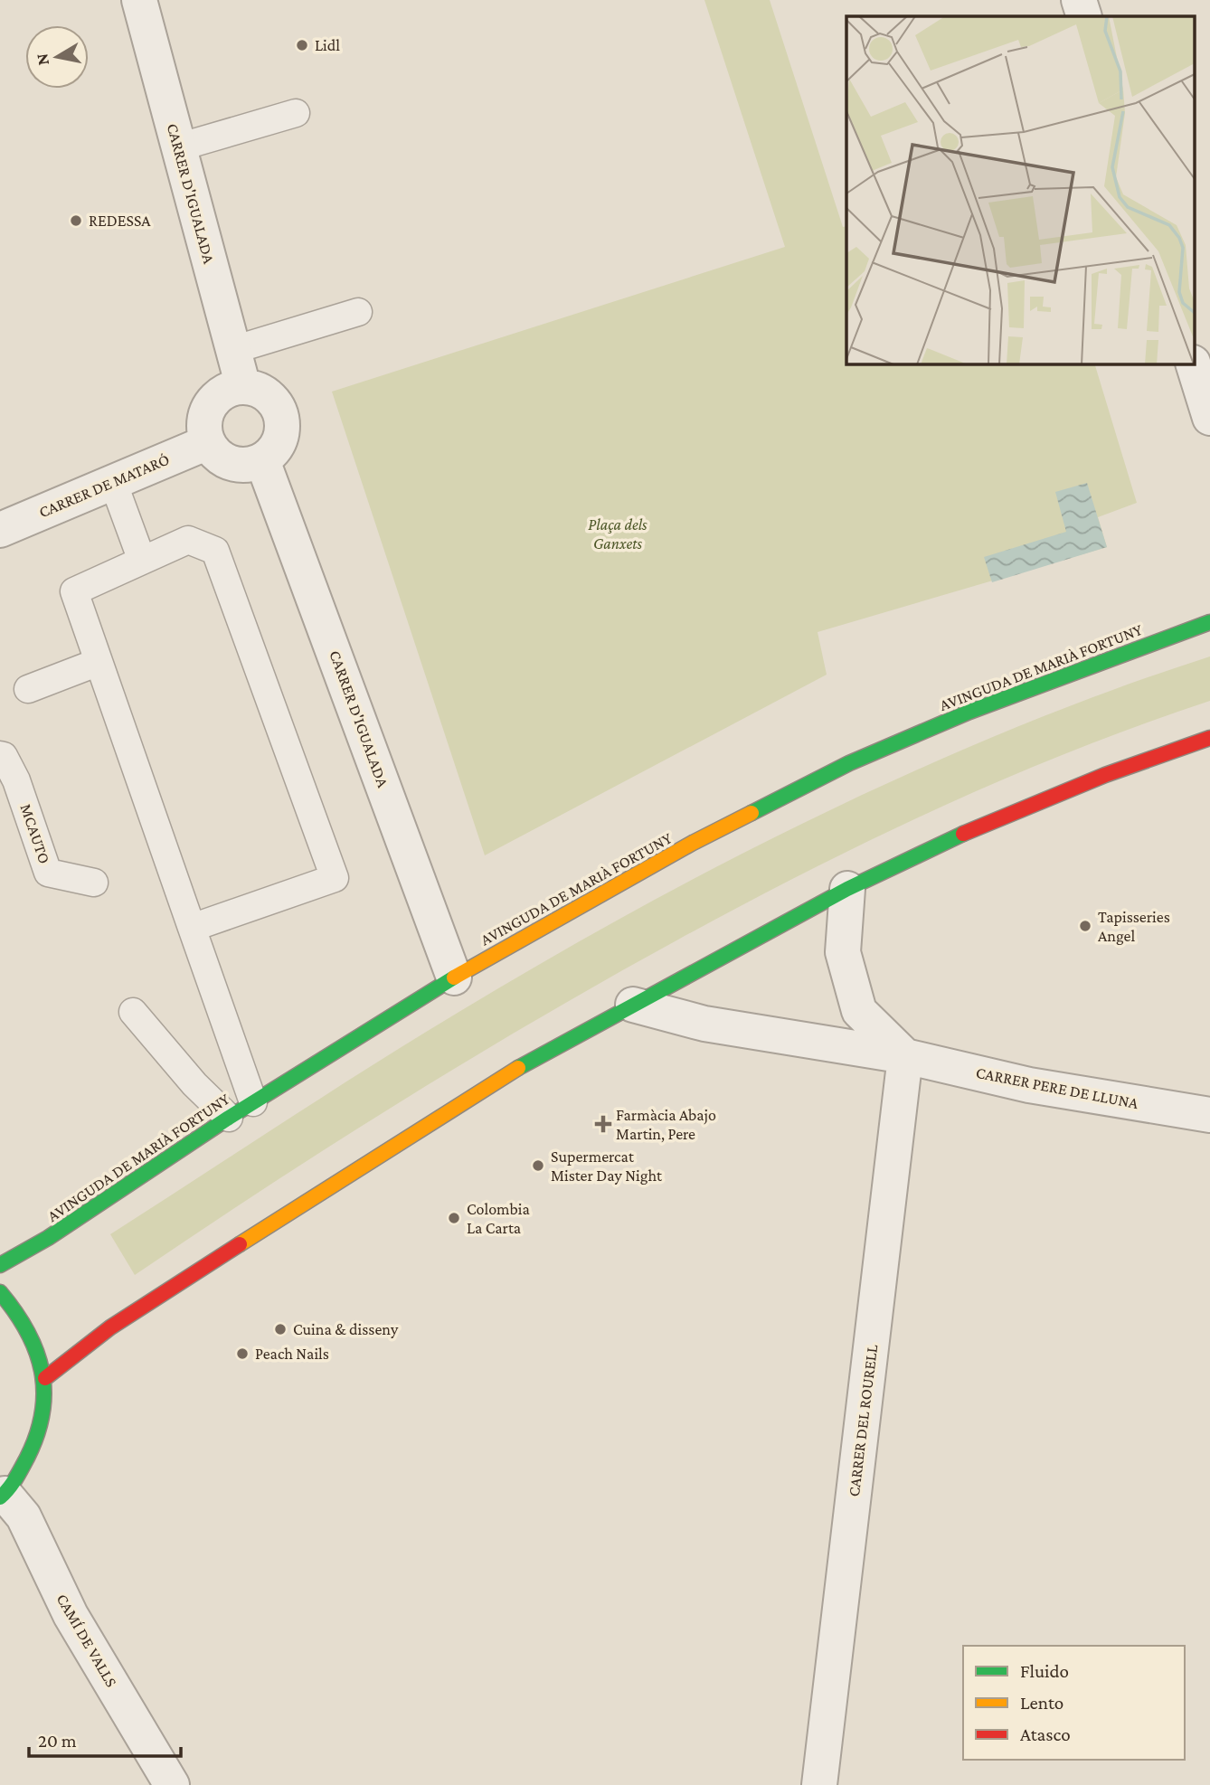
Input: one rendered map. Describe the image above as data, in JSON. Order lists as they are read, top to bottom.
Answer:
{
  "streets": {
    "main road": ["AVINGUDA DE MARIÀ FORTUNY"],
    "street": [
      "CARRER D'IGUALADA",
      "CARRER DE MATARÓ",
      "CARRER PERE DE LLUNA",
      "CARRER DEL ROURELL",
      "CAMÍ DE VALLS"
    ],
    "lane": ["MCAUTO"]
  },
  "crossings": [
    ["CARRER D'IGUALADA", "CARRER DE MATARÓ"],
    ["CARRER D'IGUALADA", "AVINGUDA DE MARIÀ FORTUNY"],
    ["CARRER PERE DE LLUNA", "CARRER DEL ROURELL"]
  ],
  "parks": ["Plaça dels Ganxets"],
  "places": {
    "other": [
      "Lidl",
      "REDESSA",
      "Tapisseries Angel",
      "Supermercat Mister Day Night",
      "Colombia La Carta",
      "Cuina & disseny",
      "Peach Nails"
    ],
    "health": ["Farmàcia Abajo Martin, Pere"]
  },
  "legend": ["Fluido", "Lento", "Atasco"],
  "scale_bar": "20 m",
  "north": "left"
}
